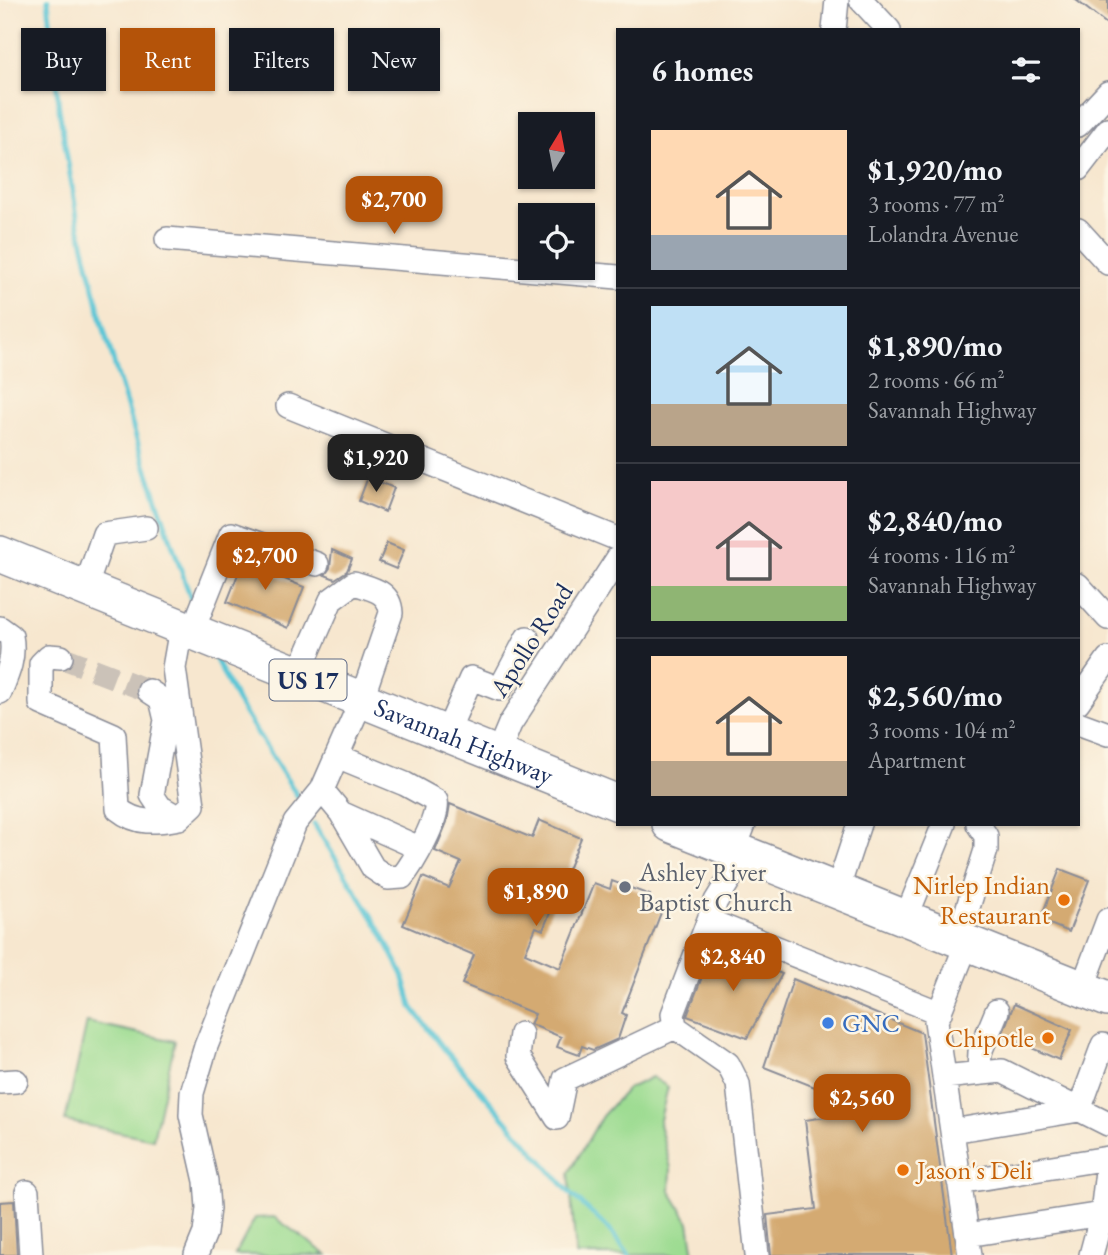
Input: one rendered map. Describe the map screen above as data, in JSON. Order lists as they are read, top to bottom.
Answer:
{
  "streets": {
    "highway": ["US 17", "Savannah Highway"],
    "street": ["Apollo Road"]
  },
  "crossings": [
    ["Apollo Road", "Savannah Highway"]
  ],
  "places": [
    "Ashley River Baptist Church",
    "Nirlep Indian Restaurant",
    "GNC",
    "Chipotle",
    "Jason's Deli"
  ],
  "north": "top",
  "page": {
    "chip": [
      "Buy",
      "Rent",
      "Filters",
      "New"
    ],
    "heading": "6 homes",
    "list": [
      {
        "name": "$1,920/mo",
        "note": "3 rooms · 77 m² · Lolandra Avenue"
      },
      {
        "name": "$1,890/mo",
        "note": "2 rooms · 66 m² · Savannah Highway"
      },
      {
        "name": "$2,840/mo",
        "note": "4 rooms · 116 m² · Savannah Highway"
      },
      {
        "name": "$2,560/mo",
        "note": "3 rooms · 104 m² · Apartment"
      }
    ],
    "price": [
      "$2,700",
      "$1,920",
      "$2,700",
      "$1,890",
      "$2,840",
      "$2,560"
    ]
  }
}
